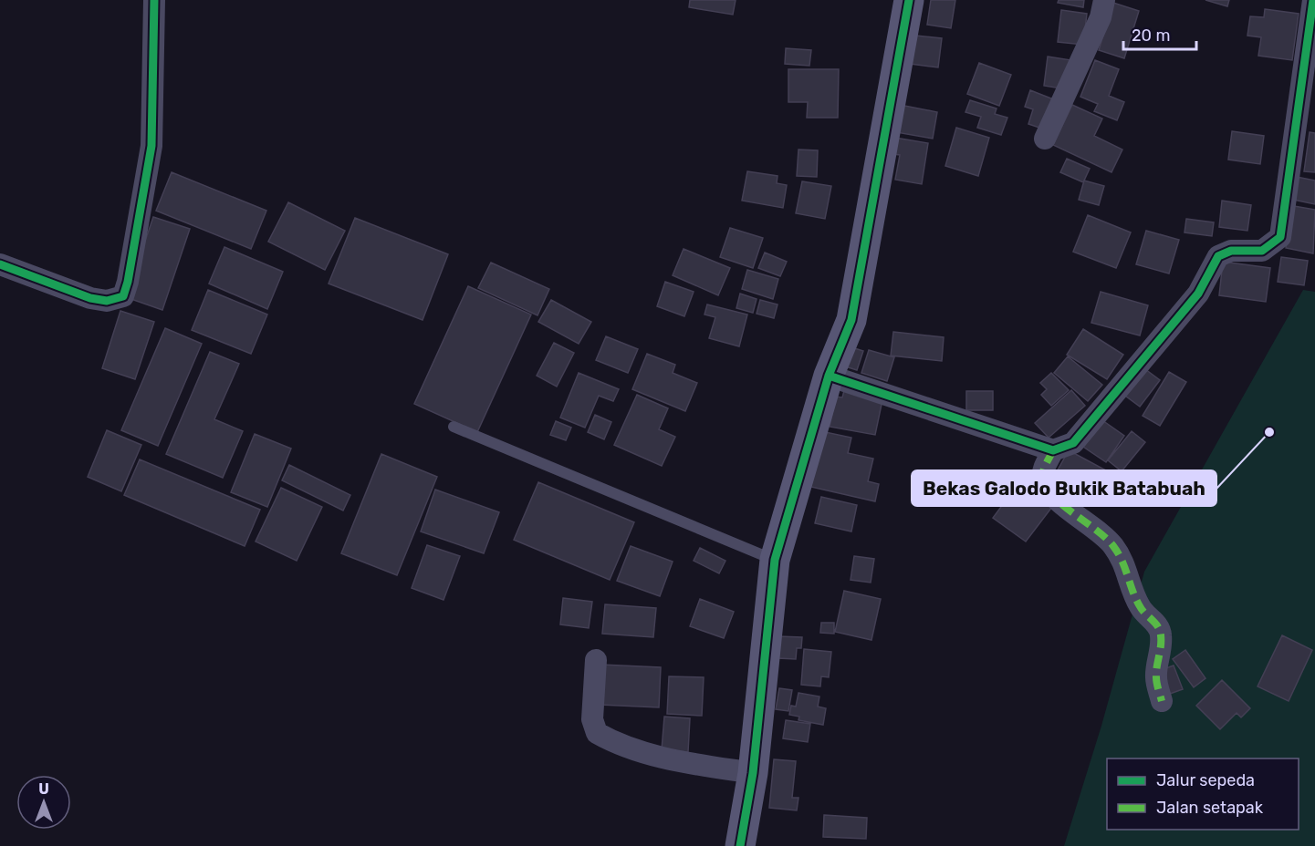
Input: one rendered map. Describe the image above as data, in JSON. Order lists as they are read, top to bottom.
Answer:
{
  "places": ["Bekas Galodo Bukik Batabuah"],
  "legend": ["Jalur sepeda", "Jalan setapak"],
  "scale_bar": "20 m",
  "north": "top"
}
